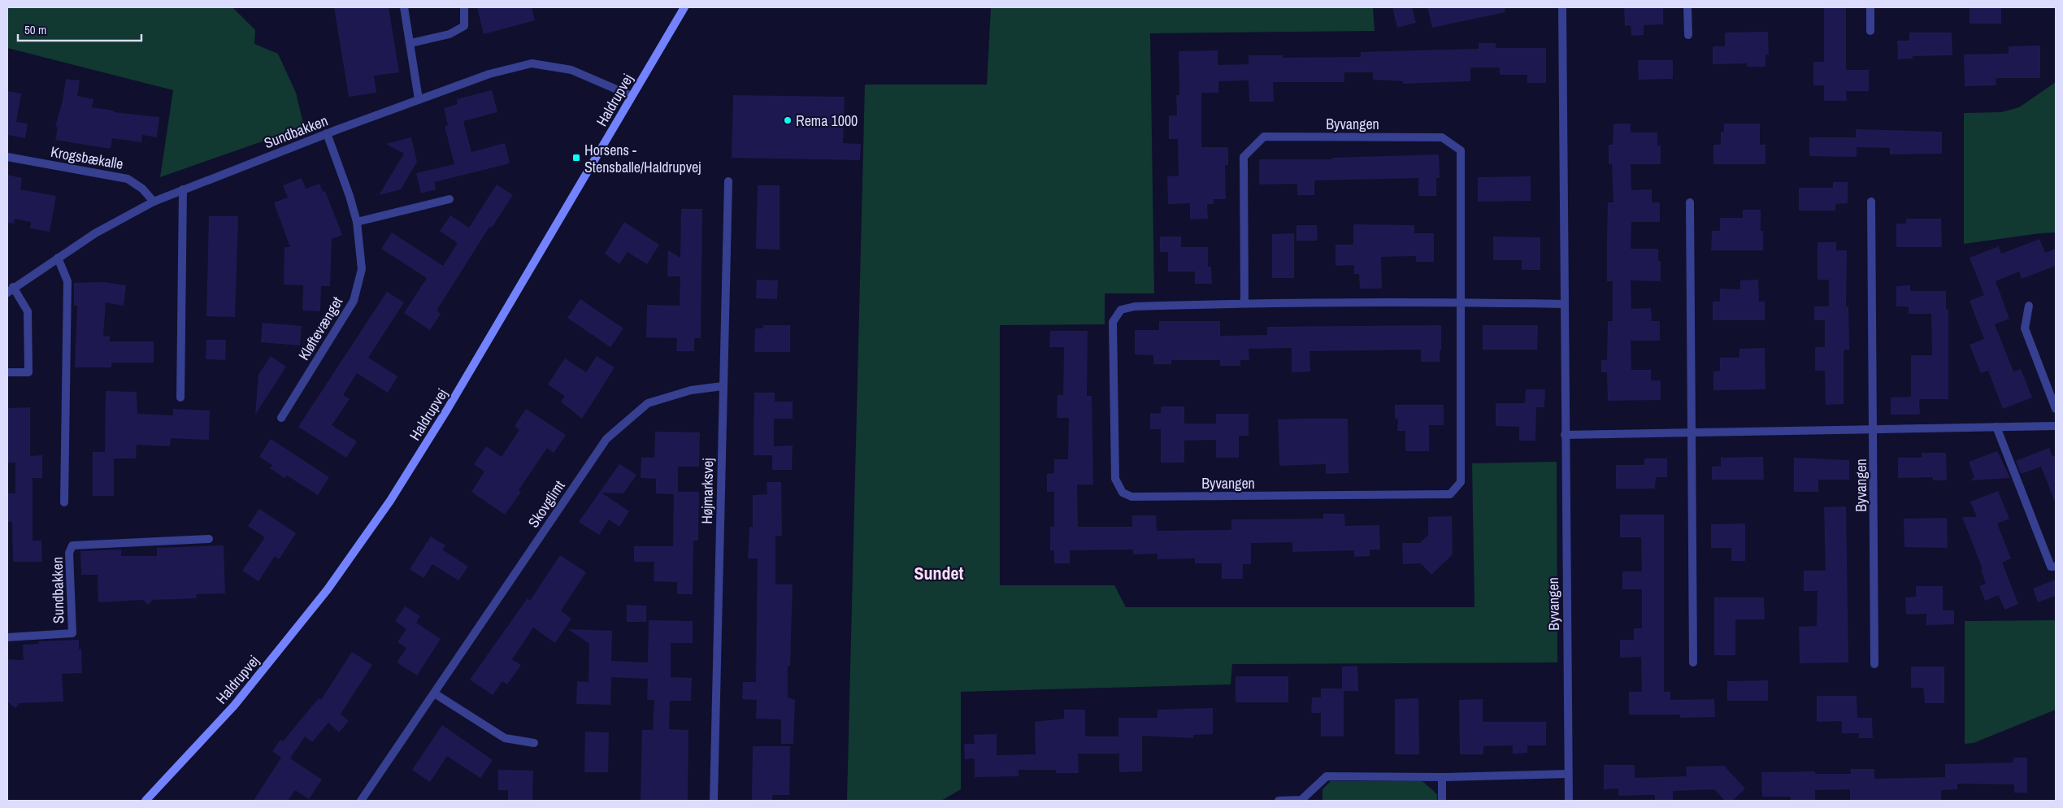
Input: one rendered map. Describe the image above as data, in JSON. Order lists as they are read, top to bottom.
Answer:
{
  "streets": {
    "main road": ["Haldrupvej"],
    "street": [
      "Byvangen",
      "Sundbakken",
      "Krogsbækalle",
      "Kløftevænget",
      "Højmarksvej",
      "Skovglimt"
    ]
  },
  "crossings": [
    ["Haldrupvej", "Sundbakken"],
    ["Sundbakken", "Krogsbækalle"],
    ["Sundbakken", "Kløftevænget"],
    ["Højmarksvej", "Skovglimt"]
  ],
  "districts": ["Sundet"],
  "places": {
    "other": ["Rema 1000"],
    "transit": ["Horsens - Stensballe/Haldrupvej"]
  },
  "scale_bar": "50 m"
}
